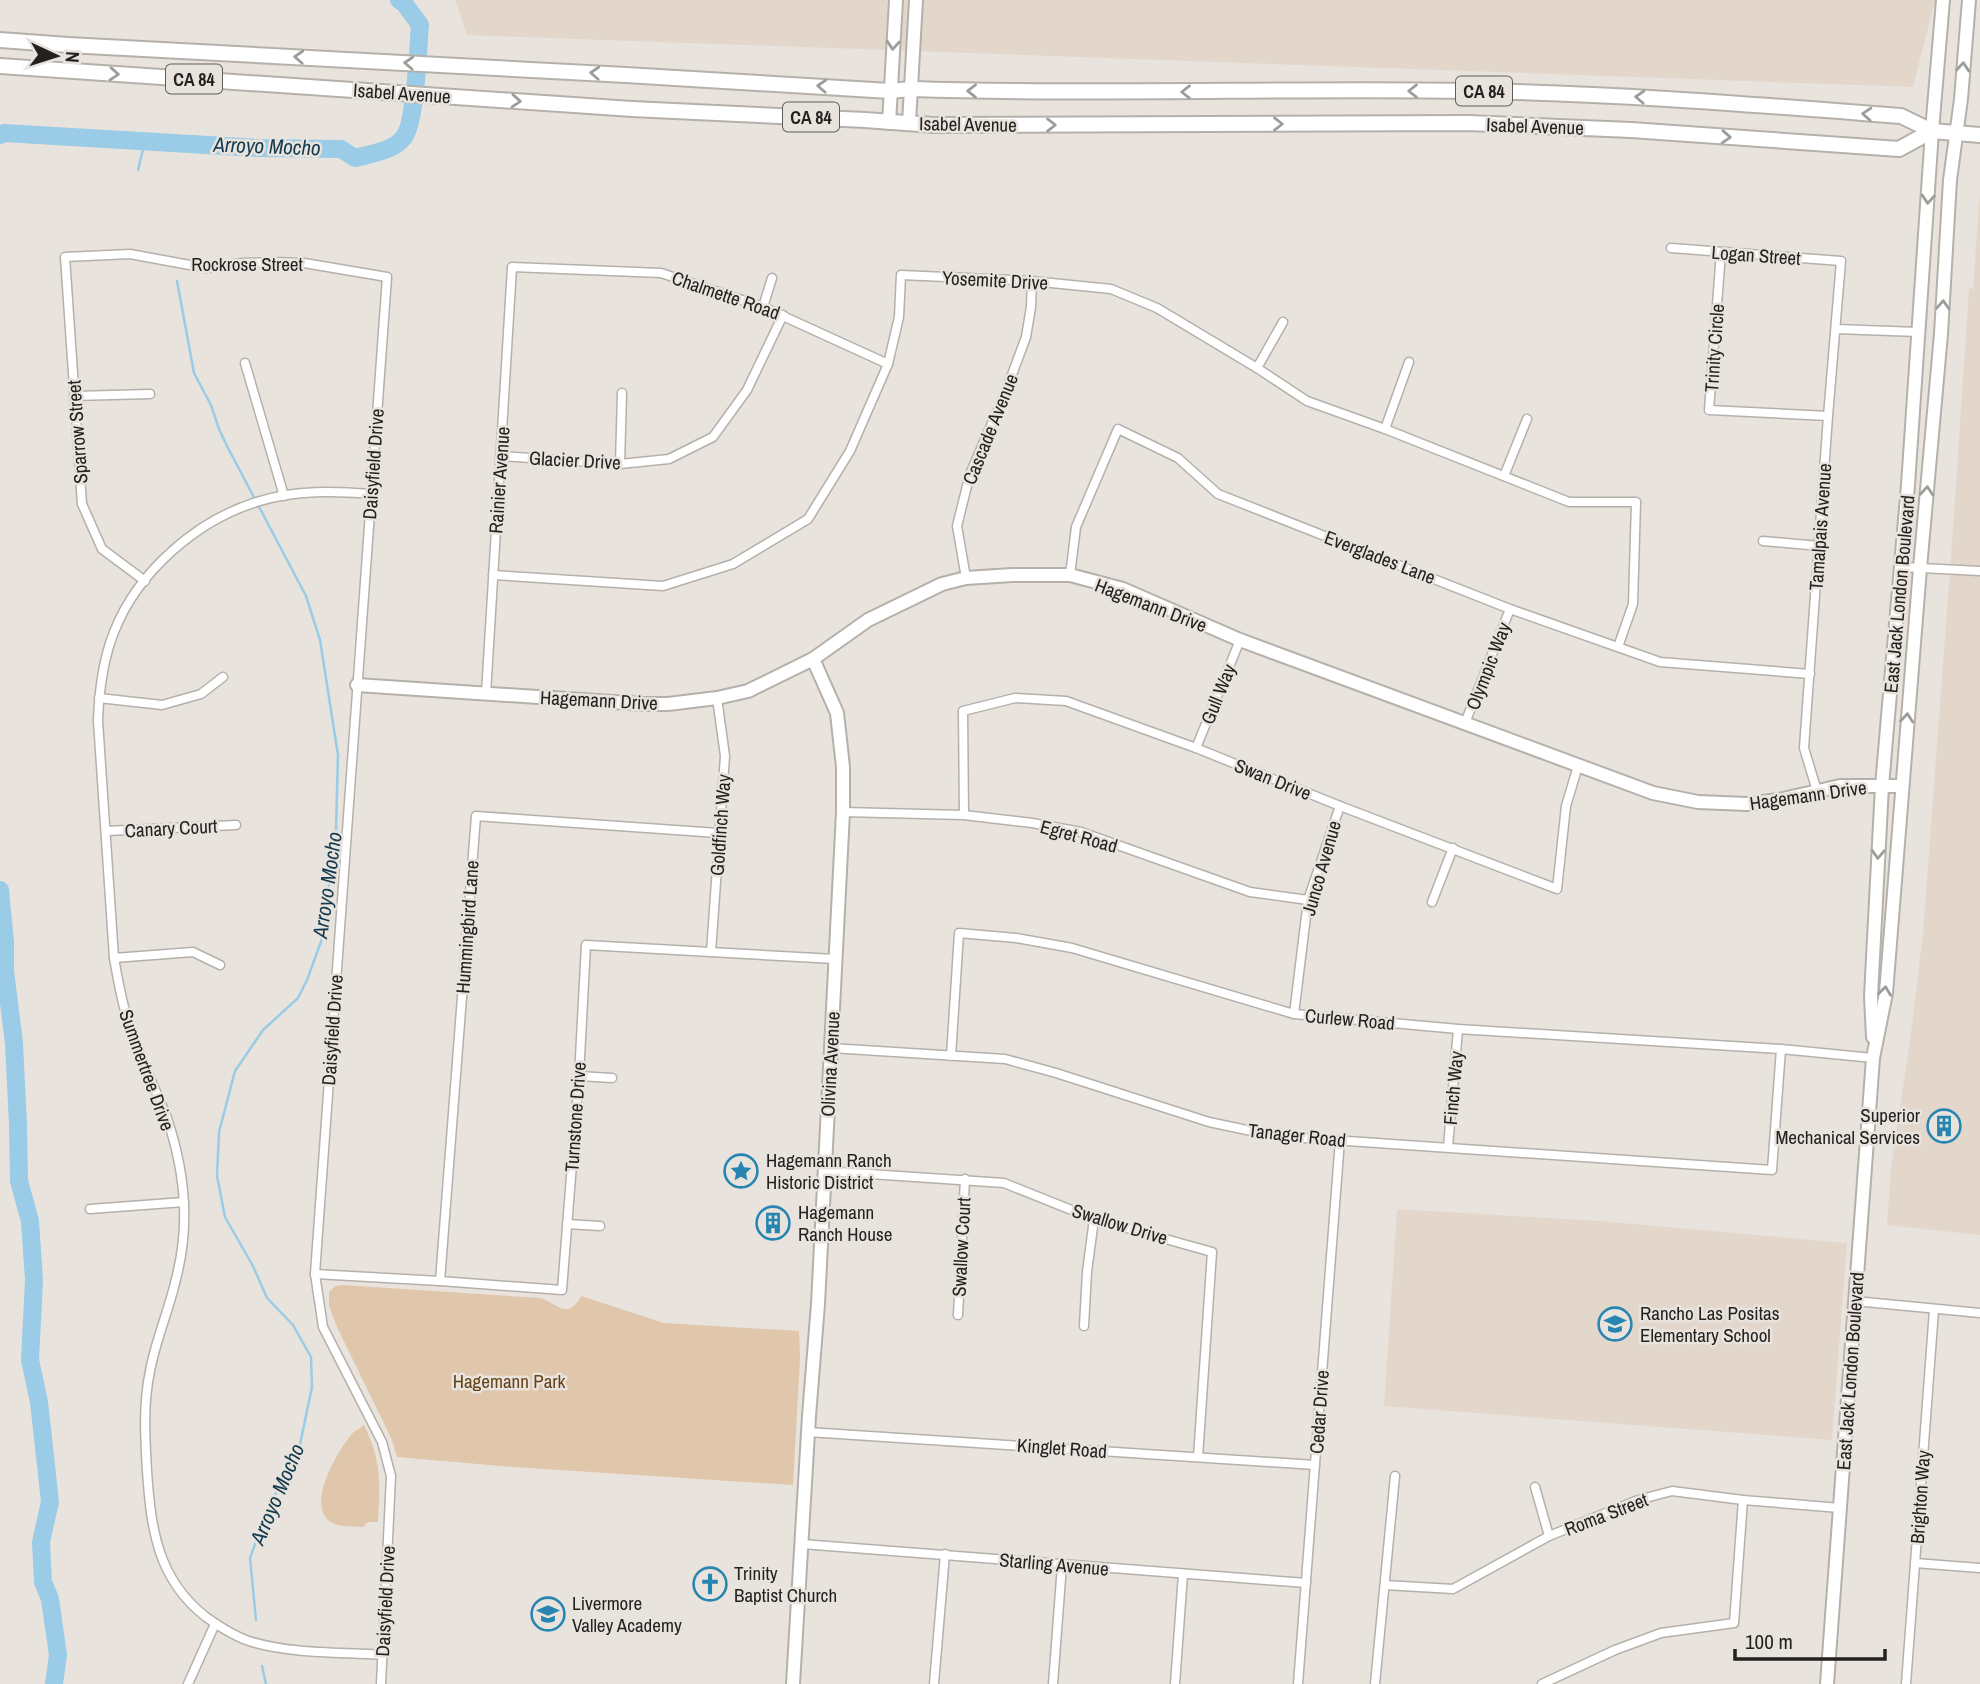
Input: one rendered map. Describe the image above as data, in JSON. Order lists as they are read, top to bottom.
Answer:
{
  "streets": {
    "highway": ["CA 84", "Isabel Avenue"],
    "street": [
      "Logan Street",
      "Rockrose Street",
      "Yosemite Drive",
      "Chalmette Road",
      "Trinity Circle",
      "Cascade Avenue",
      "Sparrow Street",
      "Glacier Drive",
      "Daisyfield Drive",
      "Rainier Avenue",
      "Tamalpais Avenue",
      "Everglades Lane",
      "East Jack London Boulevard",
      "Hagemann Drive",
      "Olympic Way",
      "Gull Way",
      "Swan Drive",
      "Goldfinch Way",
      "Canary Court",
      "Egret Road",
      "Junco Avenue",
      "Hummingbird Lane",
      "Curlew Road",
      "Olivina Avenue",
      "Summertree Drive",
      "Finch Way",
      "Turnstone Drive",
      "Tanager Road",
      "Swallow Drive",
      "Swallow Court",
      "Cedar Drive",
      "Kinglet Road",
      "Brighton Way",
      "Roma Street",
      "Starling Avenue"
    ]
  },
  "crossings": [
    ["Isabel Avenue", "East Jack London Boulevard"],
    ["Logan Street", "Trinity Circle"],
    ["Logan Street", "Tamalpais Avenue"],
    ["Rockrose Street", "Sparrow Street"],
    ["Rockrose Street", "Daisyfield Drive"],
    ["Yosemite Drive", "Chalmette Road"],
    ["Yosemite Drive", "Cascade Avenue"],
    ["Yosemite Drive", "Rainier Avenue"],
    ["Yosemite Drive", "Everglades Lane"],
    ["Chalmette Road", "Glacier Drive"],
    ["Chalmette Road", "Rainier Avenue"],
    ["Trinity Circle", "Tamalpais Avenue"],
    ["Cascade Avenue", "Hagemann Drive"],
    ["Sparrow Street", "Summertree Drive"],
    ["Glacier Drive", "Rainier Avenue"],
    ["Daisyfield Drive", "Hagemann Drive"],
    ["Daisyfield Drive", "Summertree Drive"],
    ["Daisyfield Drive", "Turnstone Drive"],
    ["Rainier Avenue", "Hagemann Drive"],
    ["Tamalpais Avenue", "Everglades Lane"],
    ["Tamalpais Avenue", "Hagemann Drive"],
    ["Everglades Lane", "Hagemann Drive"],
    ["Everglades Lane", "Olympic Way"],
    ["East Jack London Boulevard", "Hagemann Drive"],
    ["East Jack London Boulevard", "Curlew Road"],
    ["East Jack London Boulevard", "Roma Street"],
    ["Hagemann Drive", "Olympic Way"],
    ["Hagemann Drive", "Gull Way"],
    ["Hagemann Drive", "Swan Drive"],
    ["Hagemann Drive", "Goldfinch Way"],
    ["Hagemann Drive", "Olivina Avenue"],
    ["Gull Way", "Swan Drive"],
    ["Swan Drive", "Egret Road"],
    ["Swan Drive", "Junco Avenue"],
    ["Goldfinch Way", "Hummingbird Lane"],
    ["Goldfinch Way", "Turnstone Drive"],
    ["Canary Court", "Summertree Drive"],
    ["Egret Road", "Junco Avenue"],
    ["Egret Road", "Olivina Avenue"],
    ["Junco Avenue", "Curlew Road"],
    ["Hummingbird Lane", "Turnstone Drive"],
    ["Curlew Road", "Finch Way"],
    ["Curlew Road", "Tanager Road"],
    ["Olivina Avenue", "Turnstone Drive"],
    ["Olivina Avenue", "Tanager Road"],
    ["Olivina Avenue", "Swallow Drive"],
    ["Olivina Avenue", "Kinglet Road"],
    ["Olivina Avenue", "Starling Avenue"],
    ["Finch Way", "Tanager Road"],
    ["Tanager Road", "Cedar Drive"],
    ["Swallow Drive", "Swallow Court"],
    ["Swallow Drive", "Kinglet Road"],
    ["Cedar Drive", "Kinglet Road"],
    ["Cedar Drive", "Starling Avenue"]
  ],
  "water": ["Arroyo Mocho"],
  "parks": ["Hagemann Park"],
  "places": {
    "building": ["Superior Mechanical Services", "Hagemann Ranch House"],
    "place": ["Hagemann Ranch Historic District"],
    "school or university": ["Rancho Las Positas Elementary School", "Livermore Valley Academy"],
    "church": ["Trinity Baptist Church"]
  },
  "scale_bar": "100 m",
  "north": "right"
}
